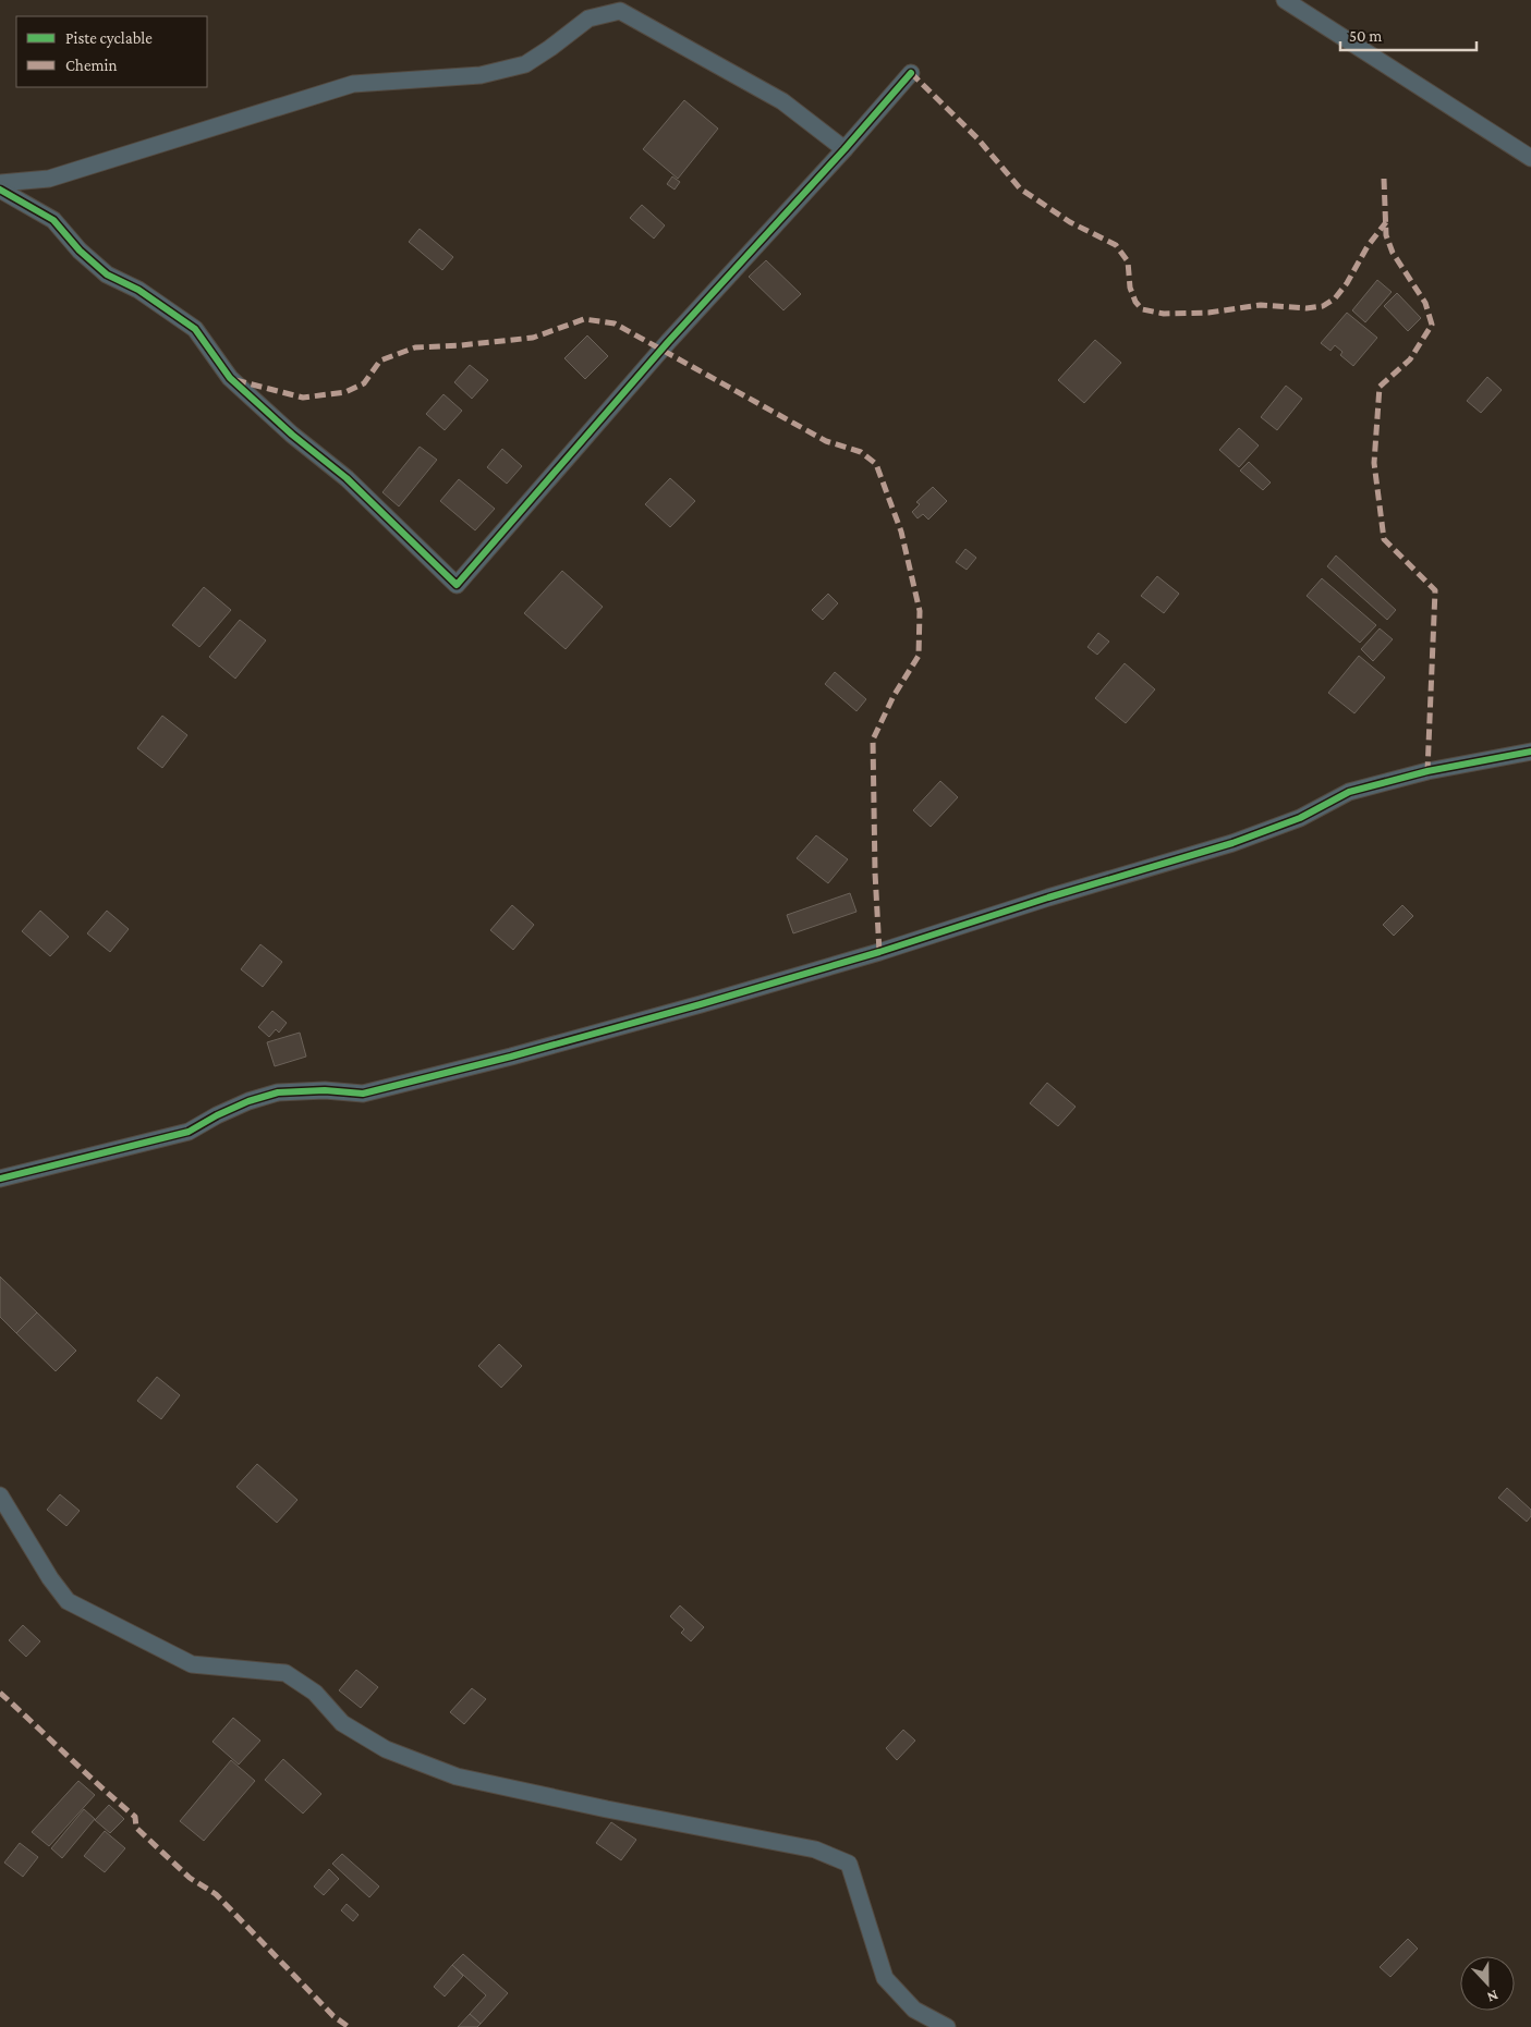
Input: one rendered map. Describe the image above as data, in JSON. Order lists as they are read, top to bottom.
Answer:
{
  "legend": ["Piste cyclable", "Chemin"],
  "scale_bar": "50 m",
  "north": "bottom"
}
